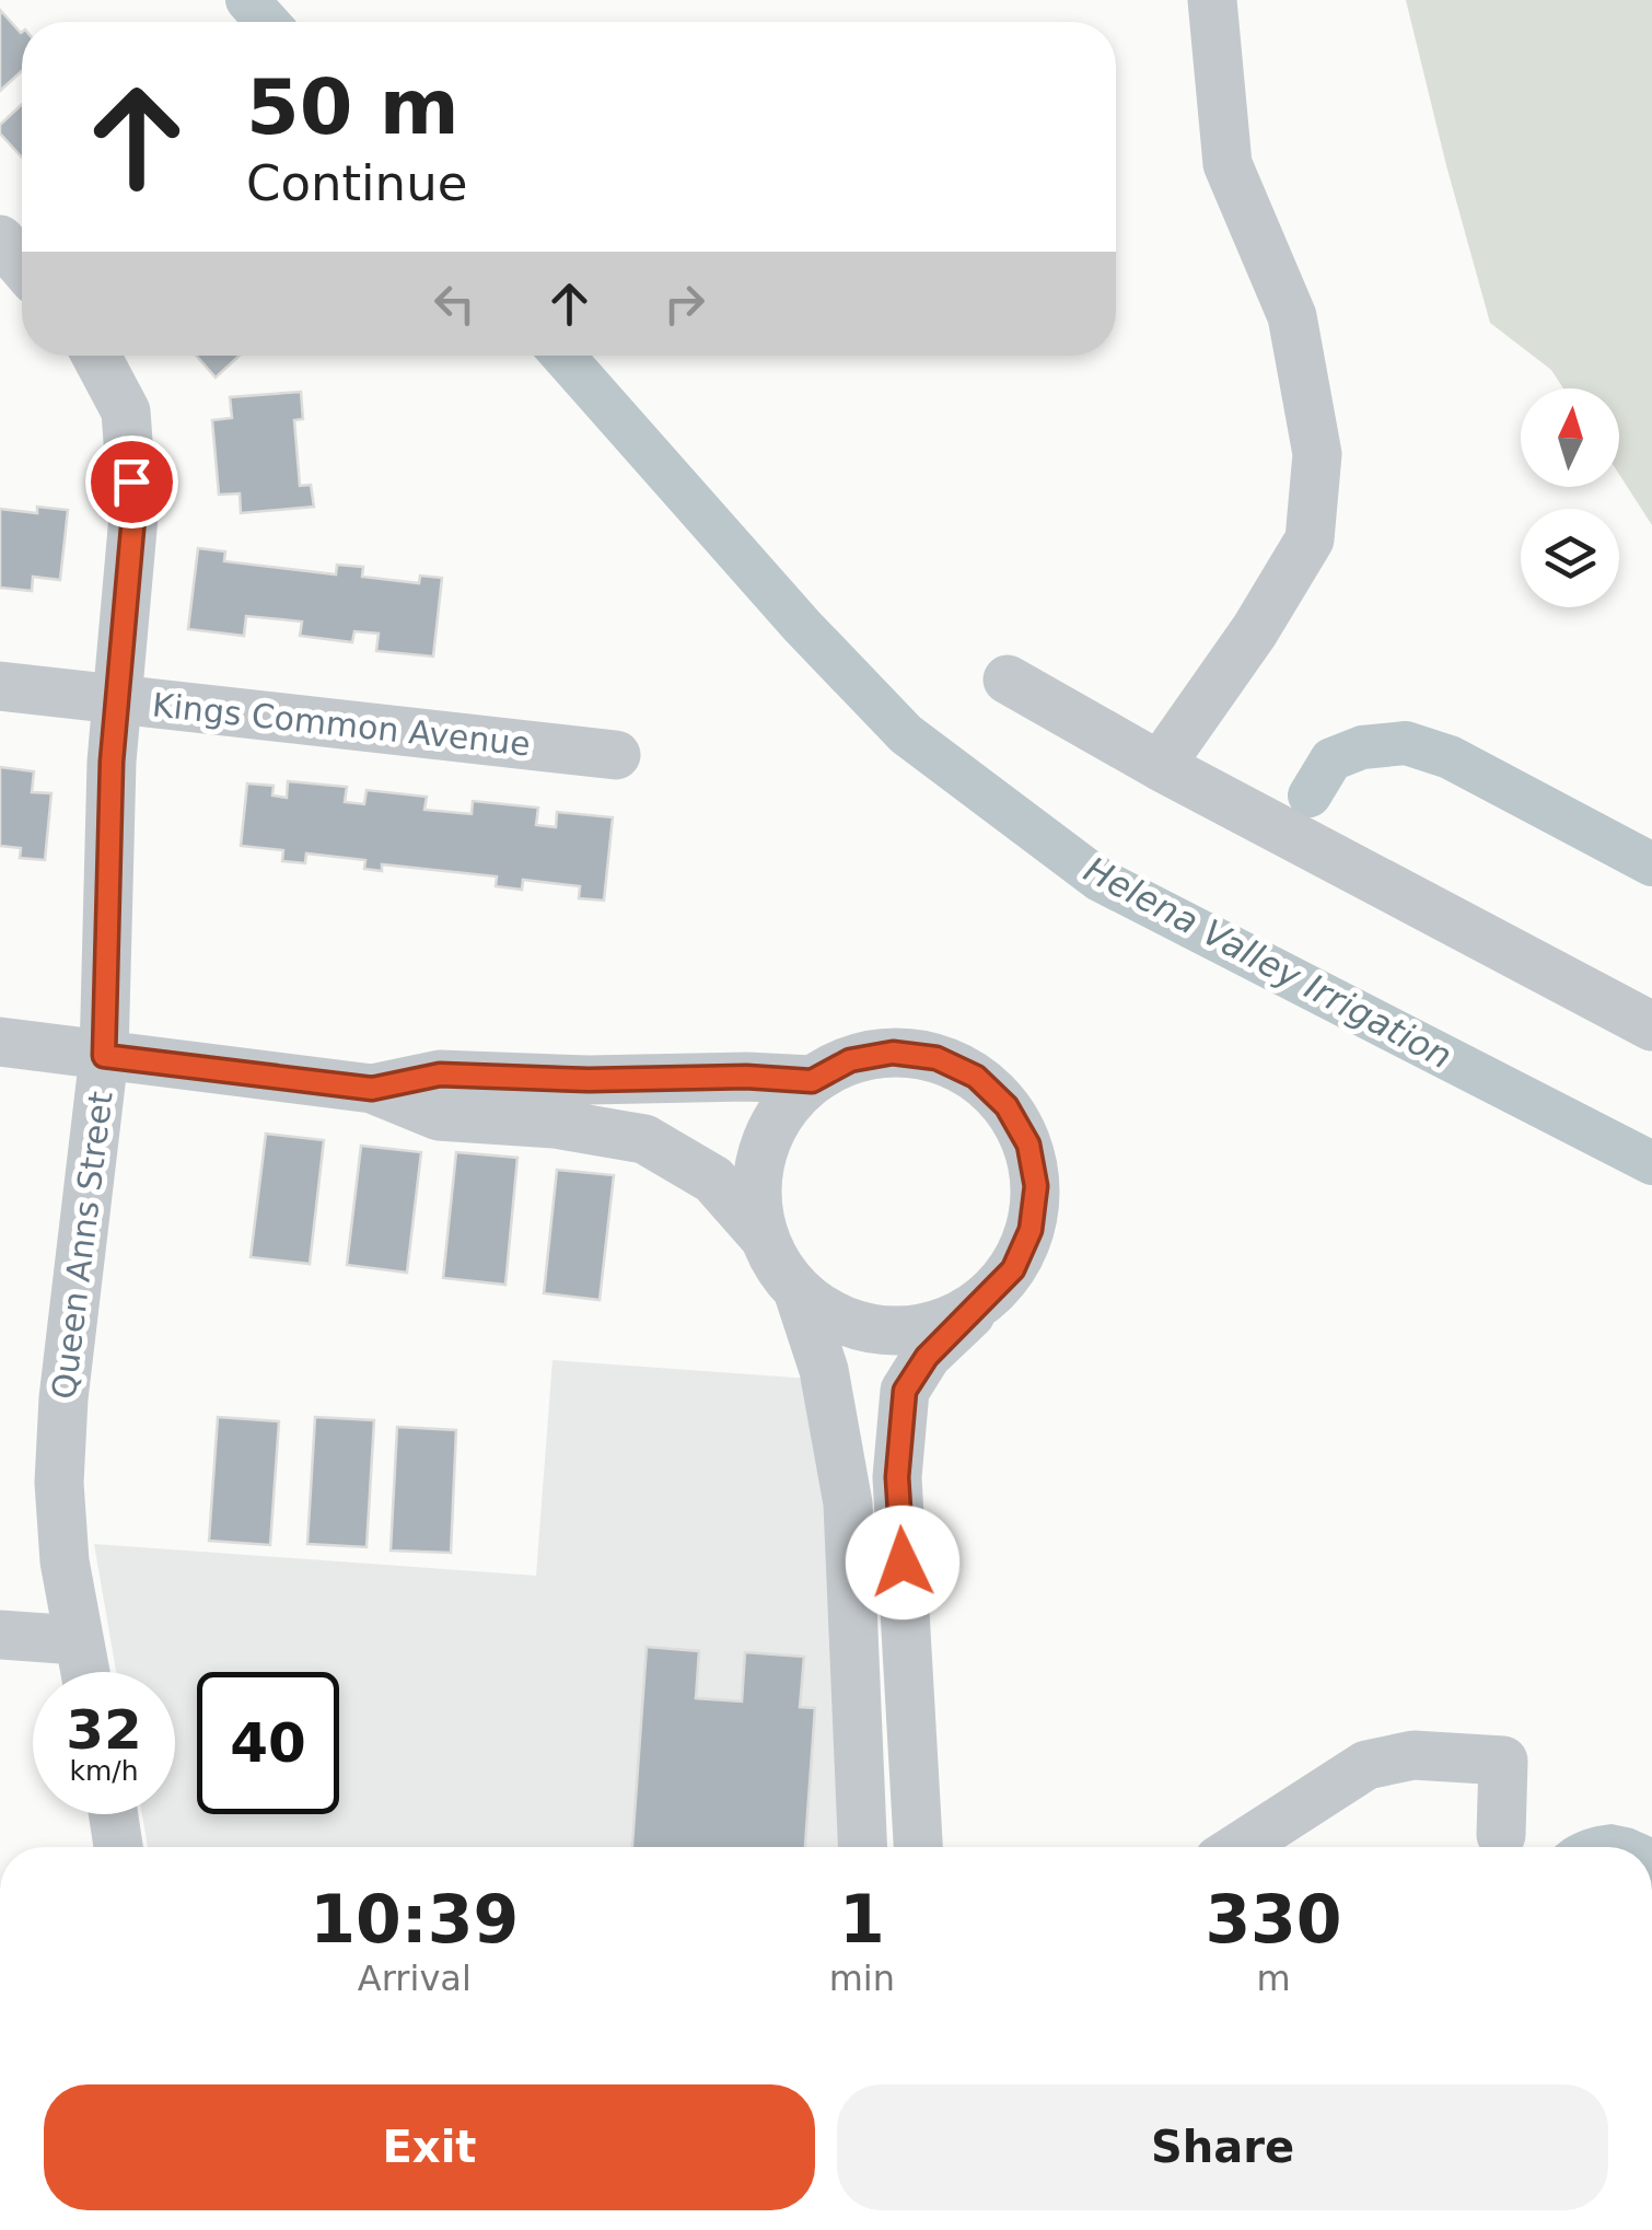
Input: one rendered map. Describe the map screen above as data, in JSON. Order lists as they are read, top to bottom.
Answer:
{
  "streets": {
    "street": ["Kings Common Avenue", "Queen Anns Street"]
  },
  "crossings": [
    ["Kings Common Avenue", "Queen Anns Street"]
  ],
  "water": ["Helena Valley Irrigation"],
  "north": "top",
  "page": {
    "turn": ["50 m", "Continue"],
    "speed": "32 km/h",
    "limit": "40",
    "eta": [
      "10:39",
      "Arrival",
      "1",
      "min",
      "330",
      "m"
    ],
    "buttons": ["Exit", "Share"]
  }
}
